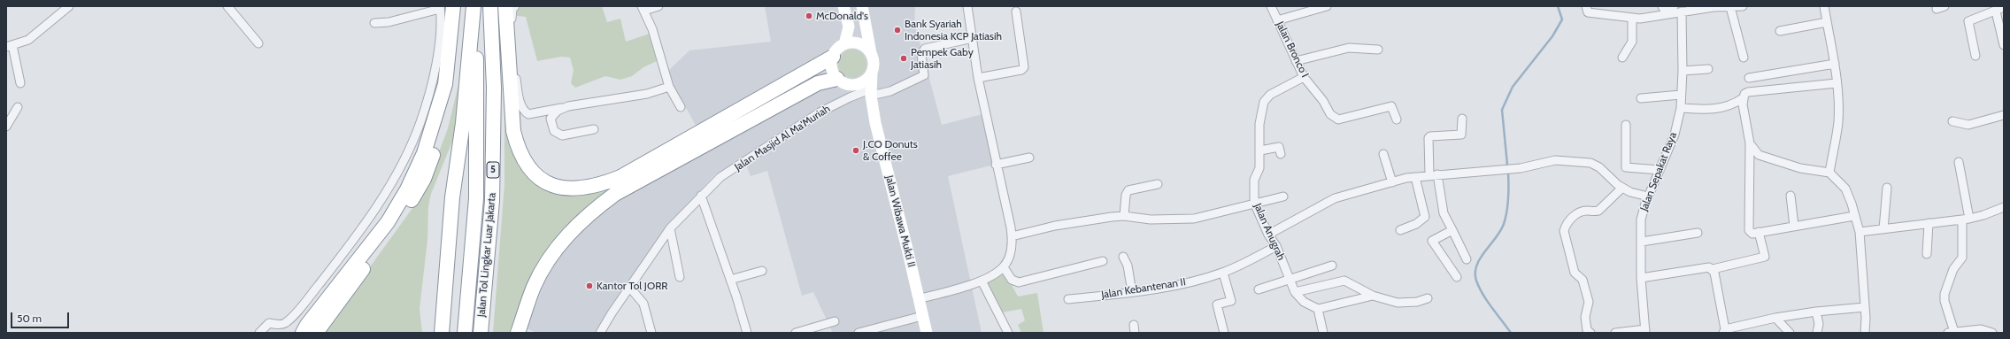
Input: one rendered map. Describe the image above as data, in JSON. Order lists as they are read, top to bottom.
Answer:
{
  "streets": {
    "highway": ["5", "Jalan Tol Lingkar Luar Jakarta"],
    "main road": ["Jalan Wibawa Mukti II"],
    "street": [
      "Jalan Bronco I",
      "Jalan Masjid Al Ma'Muriah",
      "Jalan Sepakat Raya",
      "Jalan Anugrah",
      "Jalan Kebantenan II"
    ]
  },
  "crossings": [
    ["Jalan Bronco I", "Jalan Anugrah"],
    ["Jalan Masjid Al Ma'Muriah", "Jalan Wibawa Mukti II"],
    ["Jalan Anugrah", "Jalan Kebantenan II"]
  ],
  "places": [
    "McDonald's",
    "Bank Syariah Indonesia KCP Jatiasih",
    "Pempek Gaby Jatiasih",
    "J.CO Donuts & Coffee",
    "Kantor Tol JORR"
  ],
  "scale_bar": "50 m"
}
